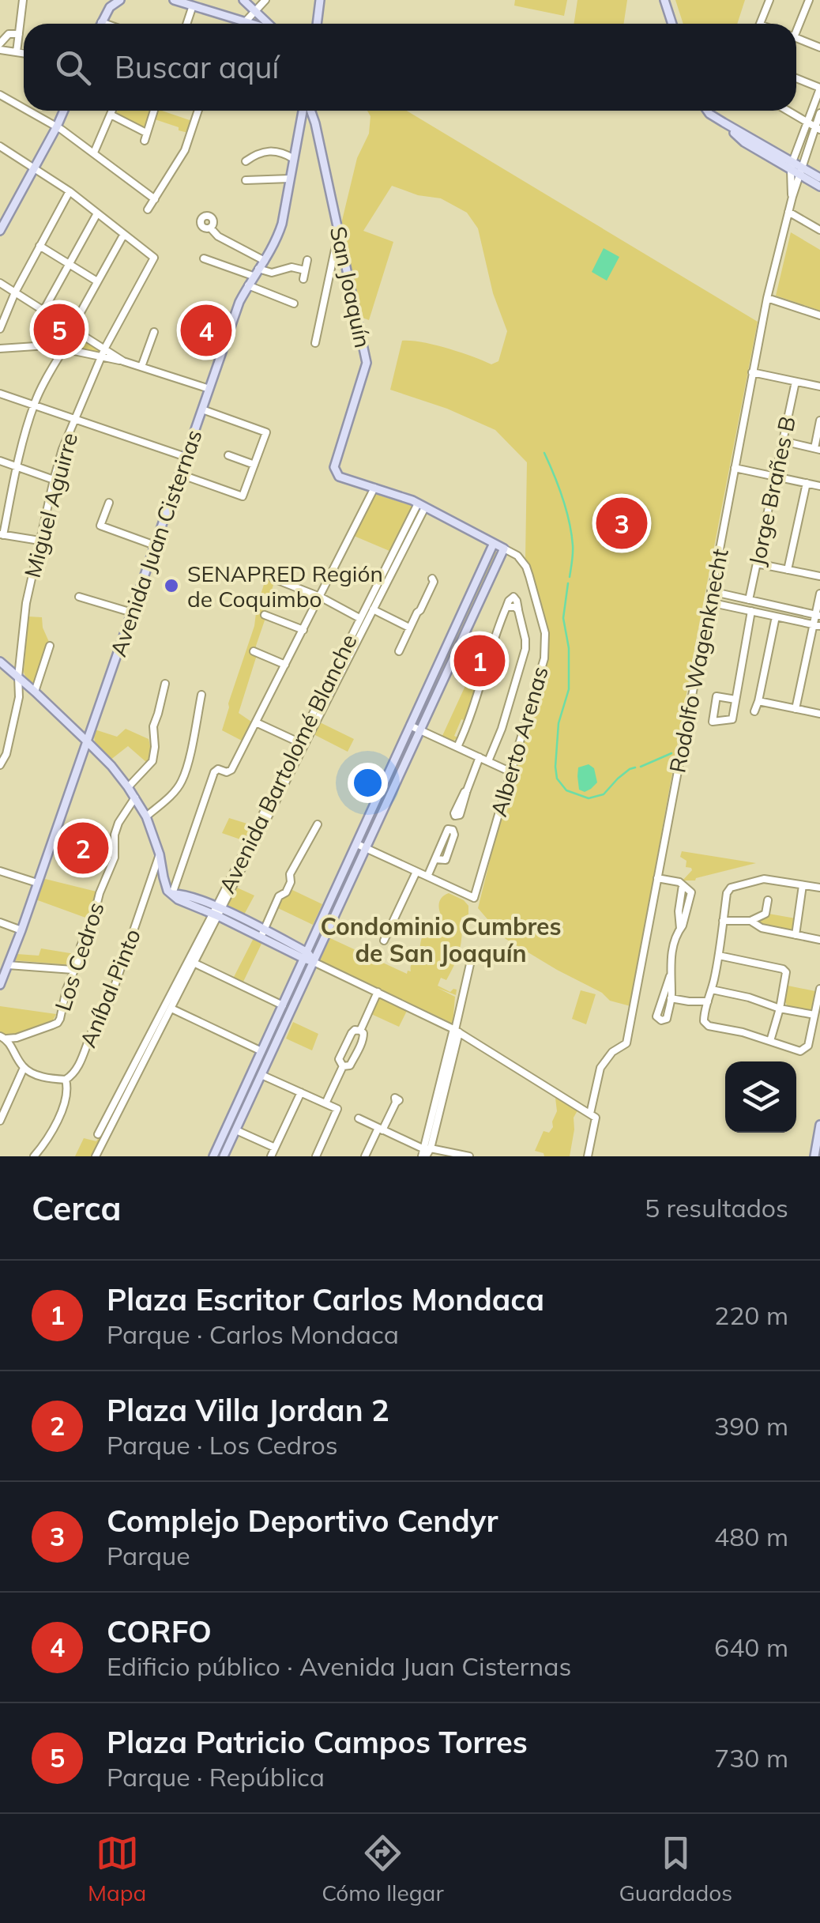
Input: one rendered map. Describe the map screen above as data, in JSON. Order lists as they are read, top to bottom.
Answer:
{
  "streets": {
    "main road": ["San Joaquín", "Avenida Juan Cisternas"],
    "street": [
      "Jorge Brañes B",
      "Miguel Aguirre",
      "Rodolfo Wagenknecht",
      "Alberto Arenas",
      "Avenida Bartolomé Blanche",
      "Los Cedros",
      "Aníbal Pinto"
    ]
  },
  "crossings": [
    ["San Joaquín", "Alberto Arenas"],
    ["San Joaquín", "Avenida Bartolomé Blanche"]
  ],
  "districts": ["Condominio Cumbres de San Joaquín"],
  "places": ["SENAPRED Región de Coquimbo"],
  "page": {
    "search": "Buscar aquí",
    "pins": [
      "5",
      "4",
      "3",
      "1",
      "2"
    ],
    "heading": ["Cerca", "5 resultados"],
    "list": [
      {
        "mark": "1",
        "name": "Plaza Escritor Carlos Mondaca",
        "note": "Parque · Carlos Mondaca",
        "value": "220 m"
      },
      {
        "mark": "2",
        "name": "Plaza Villa Jordan 2",
        "note": "Parque · Los Cedros",
        "value": "390 m"
      },
      {
        "mark": "3",
        "name": "Complejo Deportivo Cendyr",
        "note": "Parque",
        "value": "480 m"
      },
      {
        "mark": "4",
        "name": "CORFO",
        "note": "Edificio público · Avenida Juan Cisternas",
        "value": "640 m"
      },
      {
        "mark": "5",
        "name": "Plaza Patricio Campos Torres",
        "note": "Parque · República",
        "value": "730 m"
      }
    ],
    "nav": ["Mapa", "Cómo llegar", "Guardados"]
  }
}
